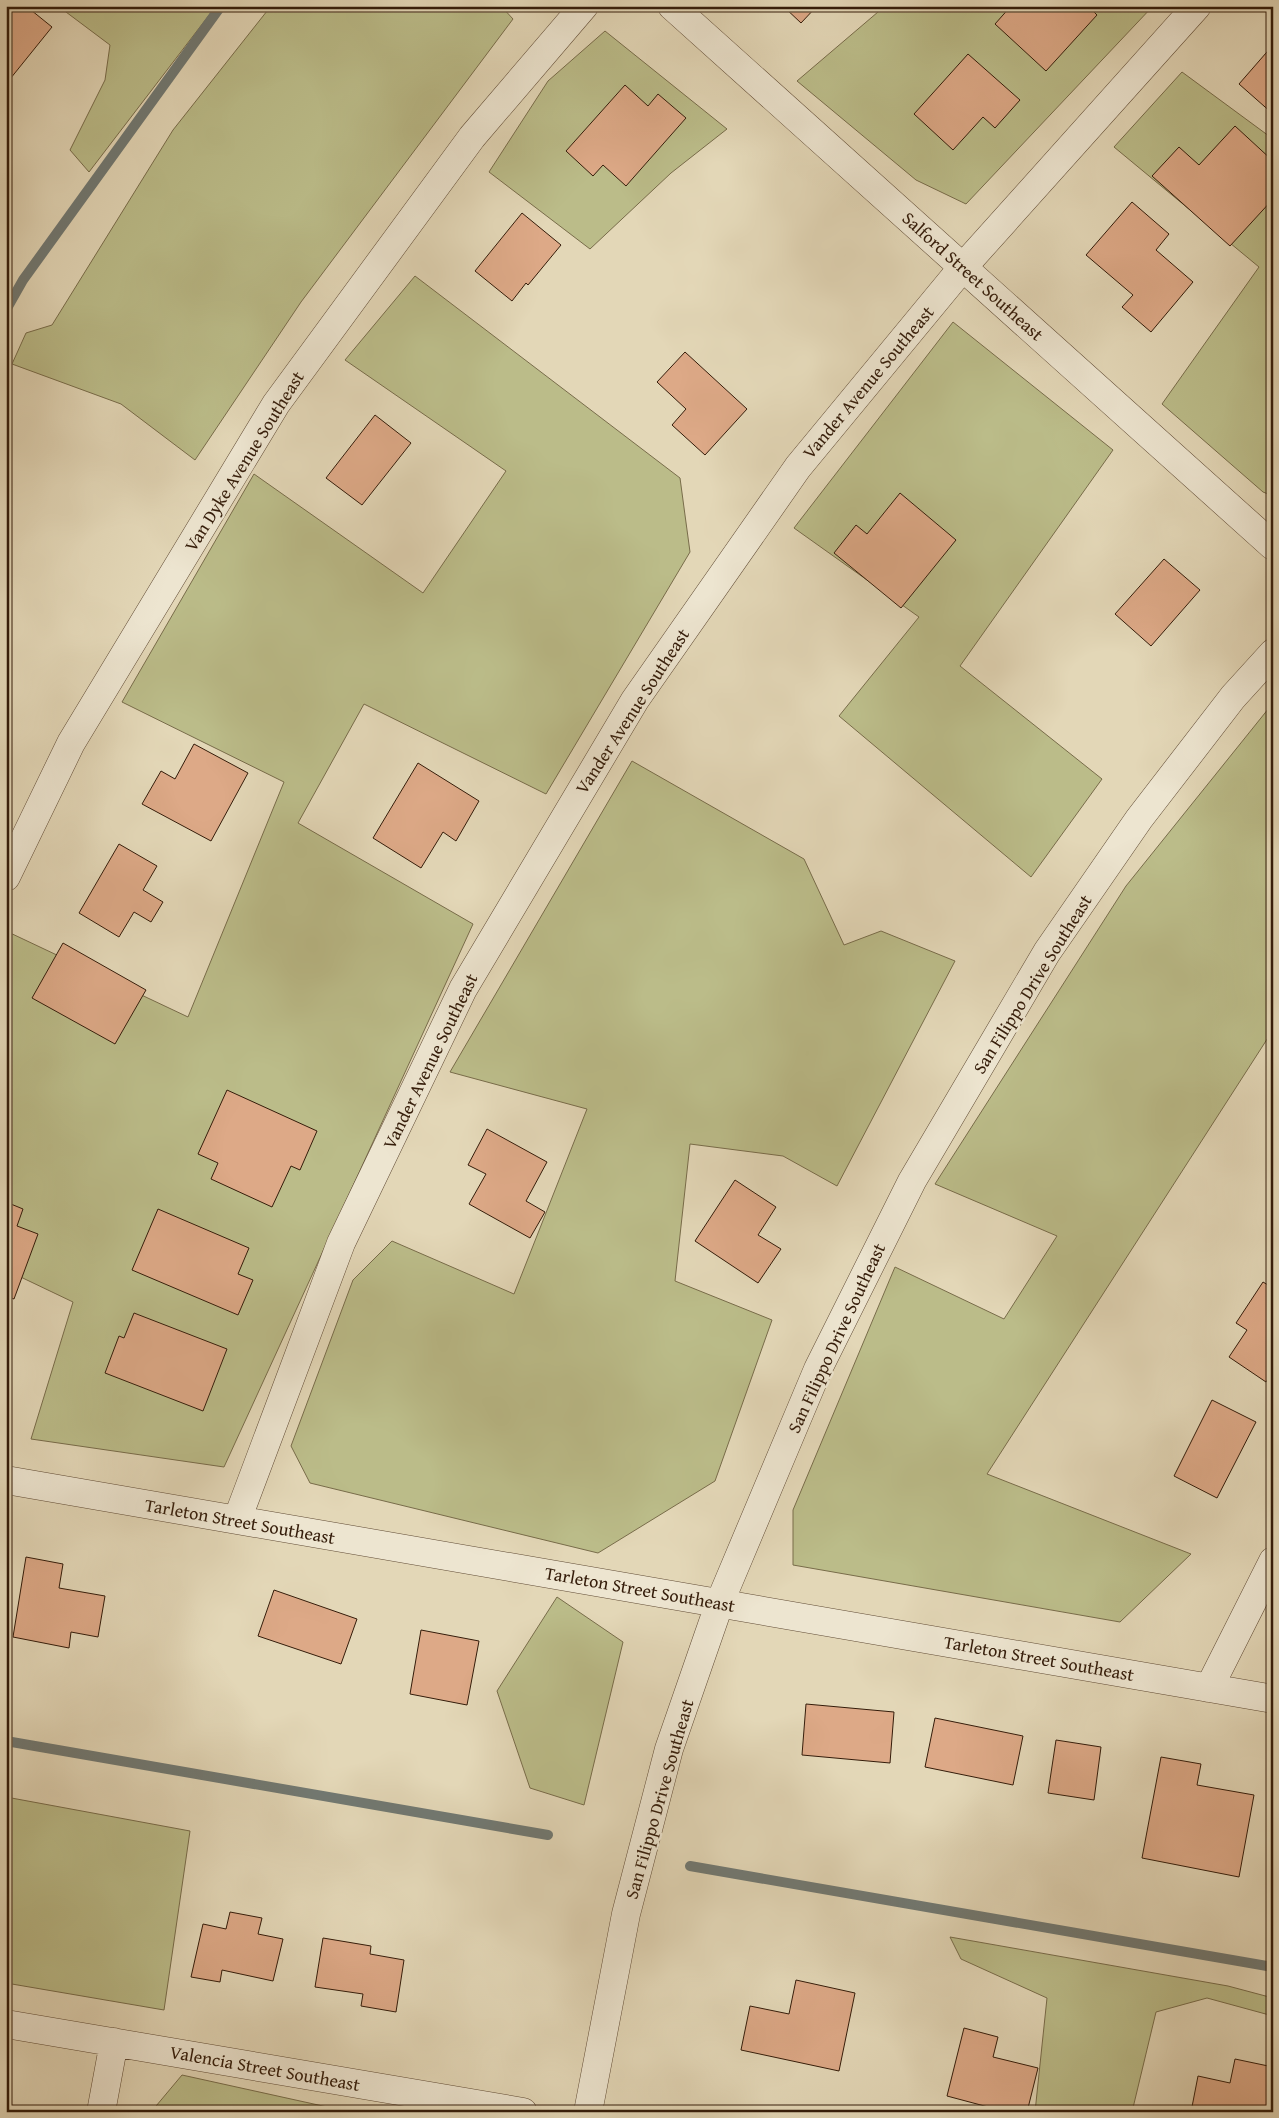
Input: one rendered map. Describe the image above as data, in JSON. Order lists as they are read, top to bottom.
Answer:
{
  "streets": {
    "street": [
      "Salford Street Southeast",
      "Vander Avenue Southeast",
      "Van Dyke Avenue Southeast",
      "San Filippo Drive Southeast",
      "Tarleton Street Southeast",
      "Valencia Street Southeast"
    ]
  },
  "crossings": [
    ["Salford Street Southeast", "Vander Avenue Southeast"],
    ["Vander Avenue Southeast", "Tarleton Street Southeast"],
    ["San Filippo Drive Southeast", "Tarleton Street Southeast"]
  ]
}
